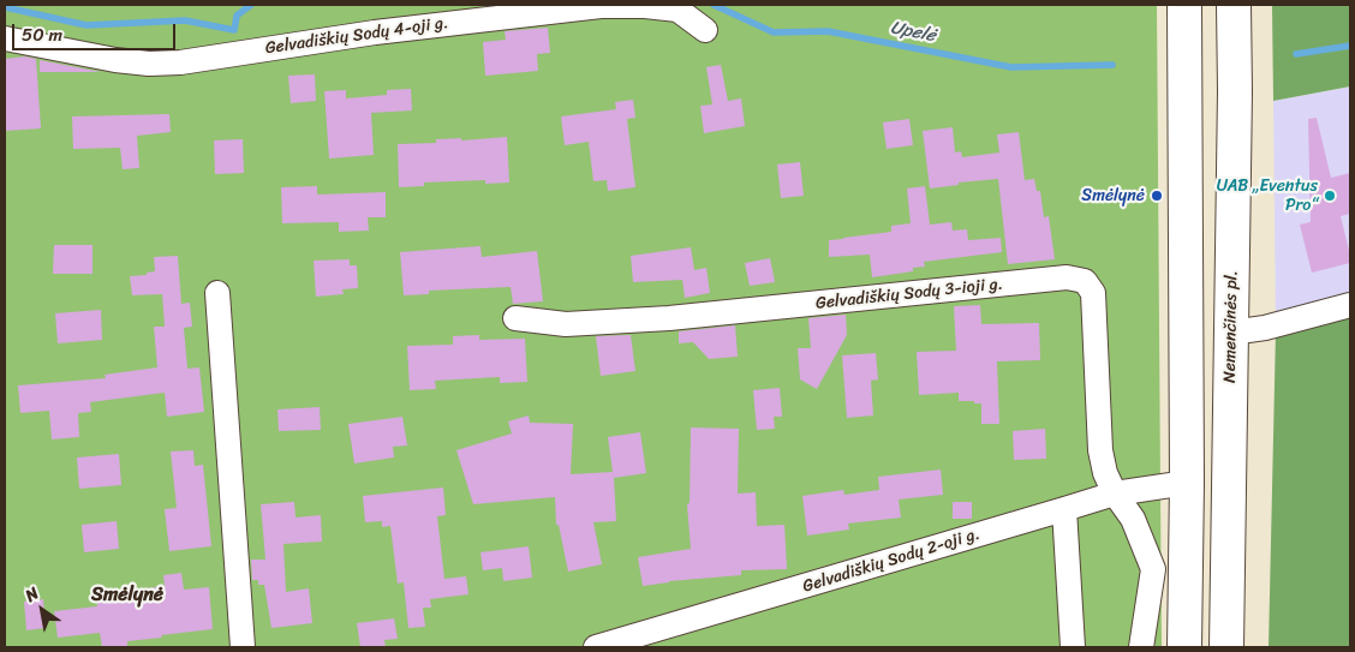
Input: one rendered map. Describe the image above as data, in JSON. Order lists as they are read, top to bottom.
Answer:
{
  "streets": {
    "main road": ["Nemenčinės pl."],
    "street": ["Gelvadiškių Sodų 4-oji g.", "Gelvadiškių Sodų 3-ioji g.", "Gelvadiškių Sodų 2-oji g."]
  },
  "crossings": [
    ["Gelvadiškių Sodų 3-ioji g.", "Gelvadiškių Sodų 2-oji g."]
  ],
  "districts": ["Smėlynė"],
  "water": ["Upelė"],
  "places": ["Smėlynė", "UAB „Eventus Pro“"],
  "scale_bar": "50 m",
  "north": "top left"
}
